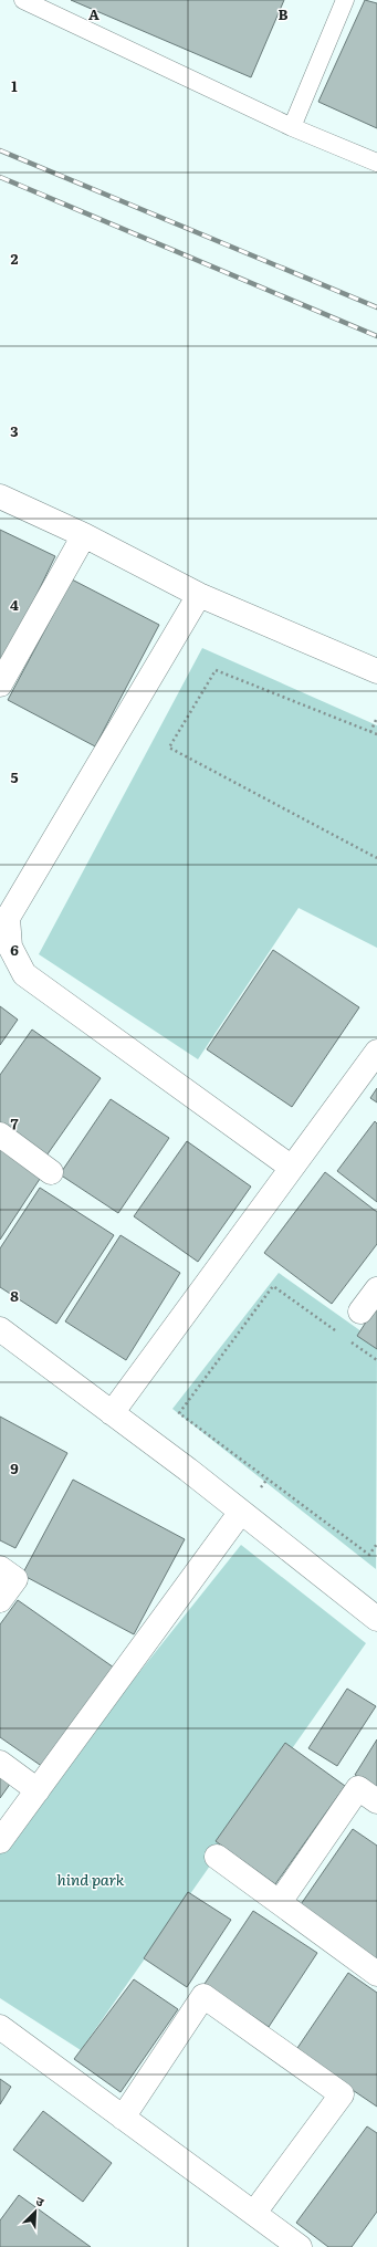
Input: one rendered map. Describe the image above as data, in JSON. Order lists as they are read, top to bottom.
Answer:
{
  "parks": ["hind park"],
  "north": "top right",
  "grid": {
    "columns": ["A", "B"],
    "rows": [
      "1",
      "2",
      "3",
      "4",
      "5",
      "6",
      "7",
      "8",
      "9"
    ]
  }
}
